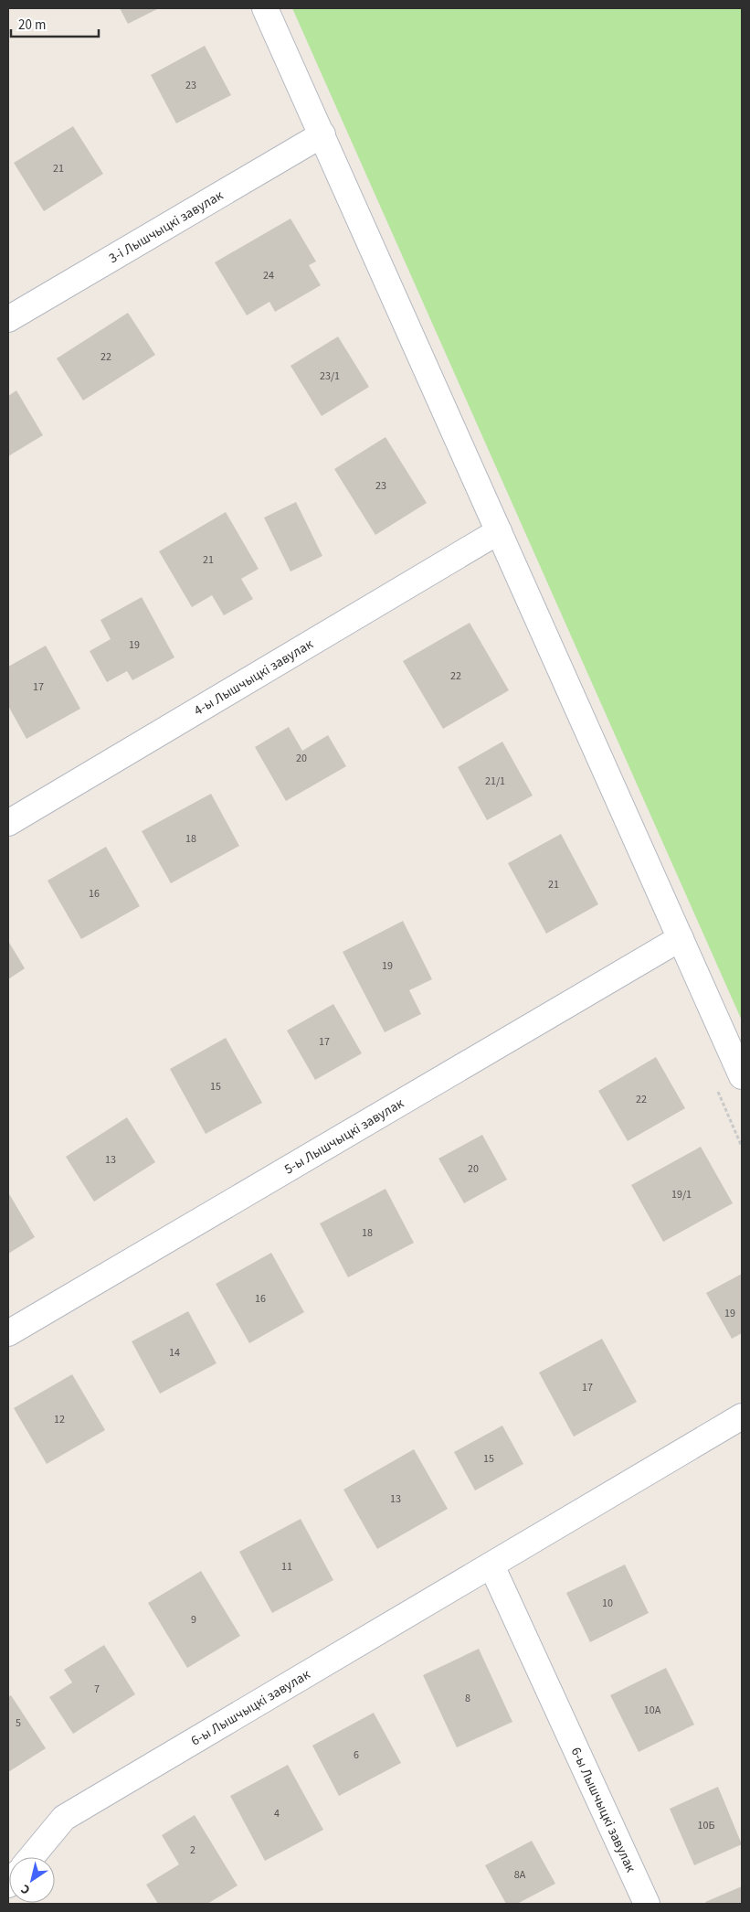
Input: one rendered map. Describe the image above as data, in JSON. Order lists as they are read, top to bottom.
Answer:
{
  "streets": {
    "street": [
      "3-і Лышчыцкі завулак",
      "4-ы Лышчыцкі завулак",
      "5-ы Лышчыцкі завулак",
      "6-ы Лышчыцкі завулак"
    ]
  },
  "house_numbers": [
    "23",
    "21",
    "24",
    "22",
    "23/1",
    "23",
    "21",
    "19",
    "22",
    "17",
    "20",
    "21/1",
    "18",
    "21",
    "16",
    "19",
    "17",
    "15",
    "22",
    "13",
    "20",
    "19/1",
    "18",
    "16",
    "19",
    "14",
    "17",
    "12",
    "15",
    "13",
    "11",
    "10",
    "9",
    "7",
    "8",
    "10А",
    "5",
    "6",
    "4",
    "10Б",
    "2",
    "8А"
  ],
  "scale_bar": "20 m",
  "north": "bottom left"
}
